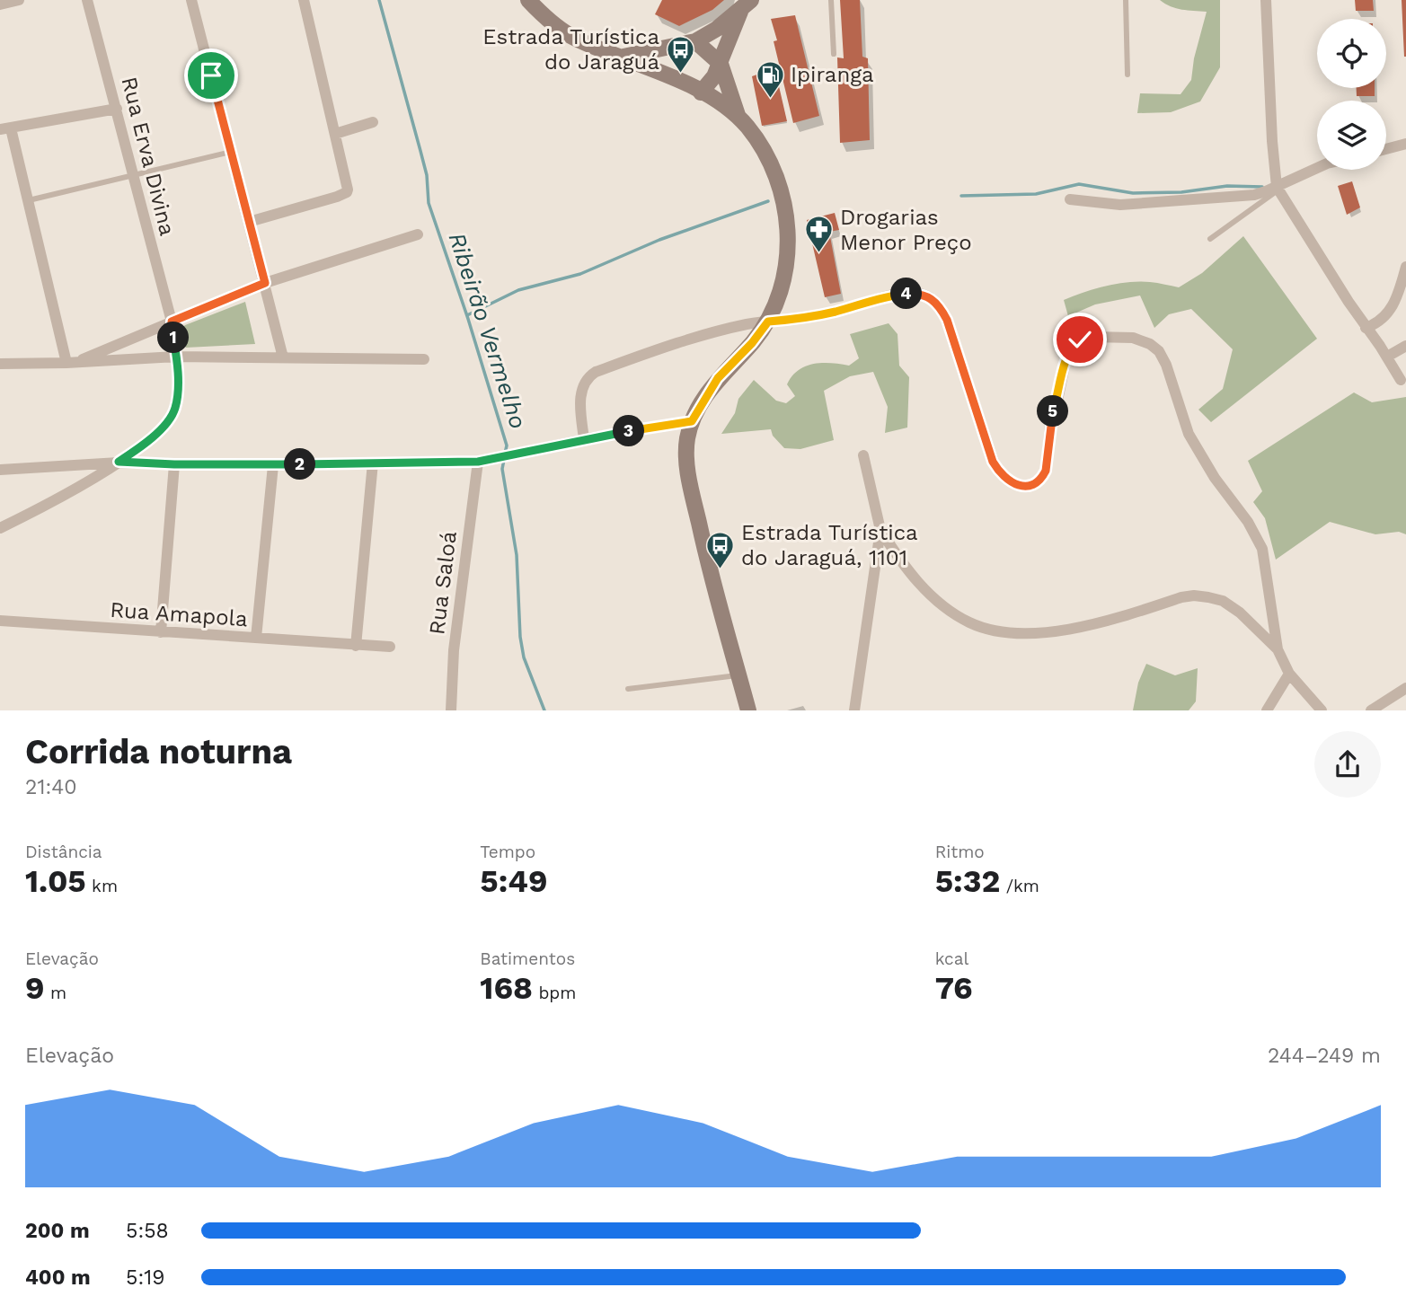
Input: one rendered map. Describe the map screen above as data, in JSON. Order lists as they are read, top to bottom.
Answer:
{
  "streets": {
    "street": ["Rua Erva Divina", "Rua Saloá", "Rua Amapola"]
  },
  "water": ["Ribeirão Vermelho"],
  "places": {
    "bus stop": ["Estrada Turística do Jaraguá", "Estrada Turística do Jaraguá, 1101"],
    "fuel station": ["Ipiranga"],
    "pharmacy": ["Drogarias Menor Preço"]
  },
  "page": {
    "pins": [
      "4",
      "1",
      "5",
      "3",
      "2"
    ],
    "heading": ["Corrida noturna", "21:40"],
    "stats": [
      ["Distância", "1.05 km"],
      ["Tempo", "5:49"],
      ["Ritmo", "5:32 /km"],
      ["Elevação", "9 m"],
      ["Batimentos", "168 bpm"],
      ["kcal", "76"]
    ],
    "chart": ["Elevação", "244–249 m"],
    "list": [
      {
        "name": "200 m",
        "note": "5:58"
      },
      {
        "name": "400 m",
        "note": "5:19"
      }
    ]
  }
}
